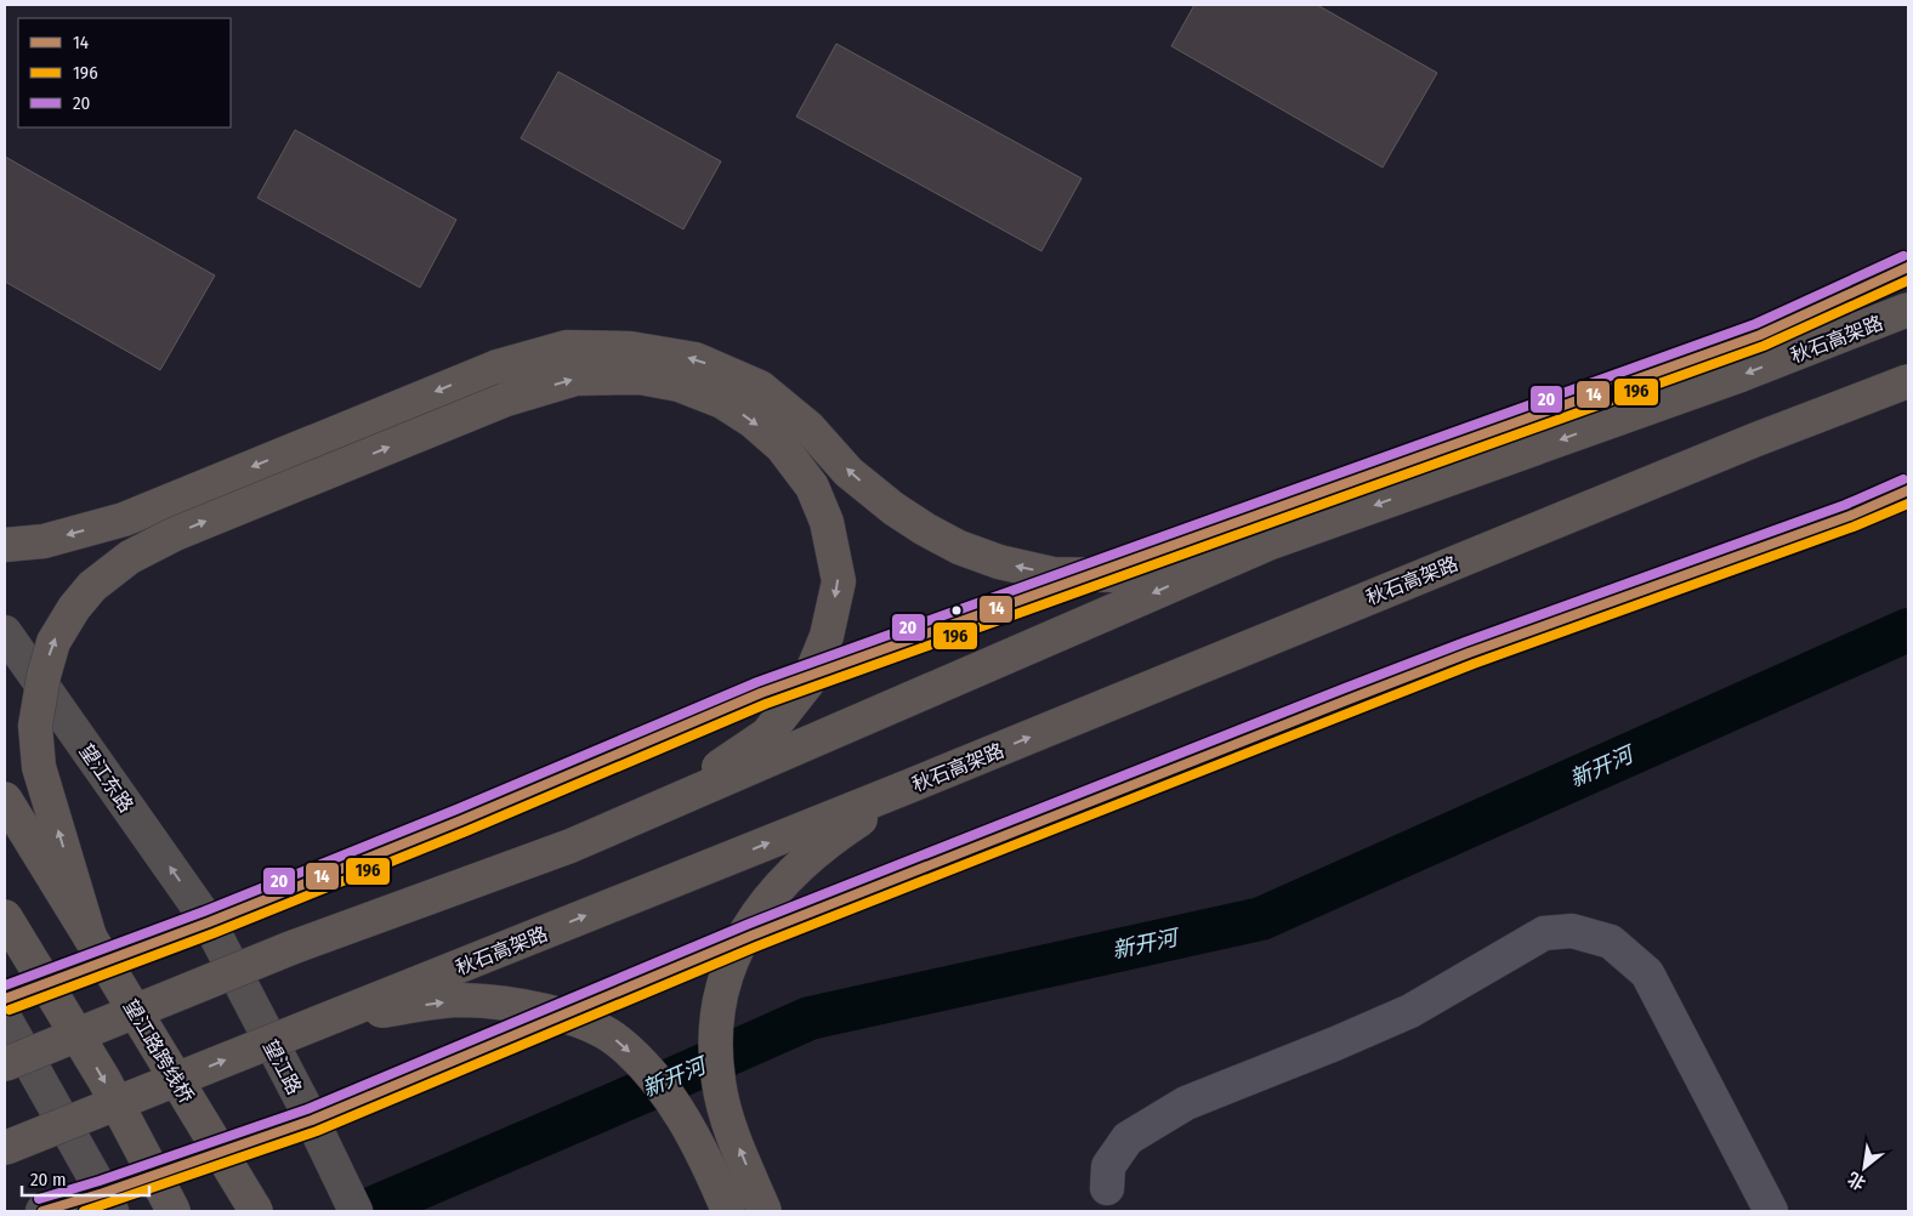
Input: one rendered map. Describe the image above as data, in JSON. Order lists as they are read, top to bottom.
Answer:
{
  "streets": {
    "highway": ["秋石高架路", "望江路跨线桥"],
    "main road": ["望江东路", "望江路"]
  },
  "crossings": [
    ["望江东路", "望江路"]
  ],
  "one_way": ["望江东路"],
  "water": ["新开河"],
  "lines": ["transit line 20", "transit line 14", "transit line 196"],
  "legend": ["14", "196", "20"],
  "scale_bar": "20 m",
  "north": "bottom left"
}
